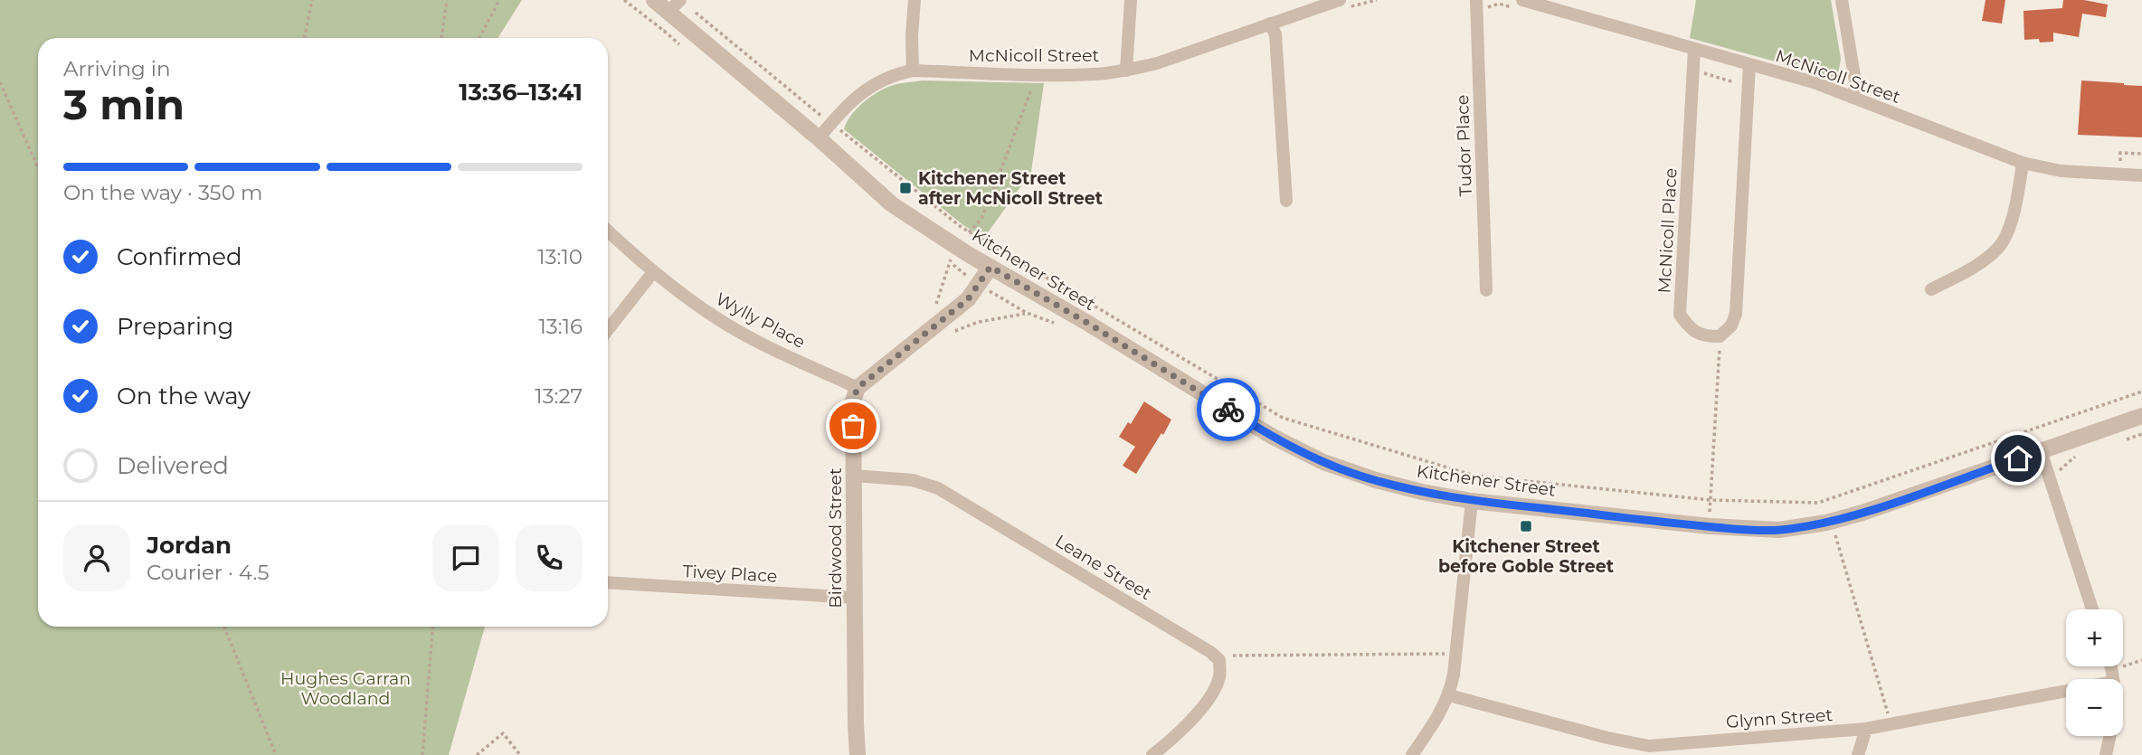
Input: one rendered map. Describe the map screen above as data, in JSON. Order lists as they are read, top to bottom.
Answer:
{
  "streets": {
    "street": [
      "McNicoll Street",
      "Tudor Place",
      "McNicoll Place",
      "Kitchener Street",
      "Wylly Place",
      "Birdwood Street",
      "Leane Street",
      "Tivey Place",
      "Glynn Street"
    ]
  },
  "crossings": [
    ["McNicoll Street", "McNicoll Place"],
    ["McNicoll Street", "Kitchener Street"],
    ["Wylly Place", "Birdwood Street"],
    ["Birdwood Street", "Leane Street"],
    ["Birdwood Street", "Tivey Place"]
  ],
  "parks": ["Hughes Garran Woodland"],
  "places": {
    "transit": ["Kitchener Street after McNicoll Street", "Kitchener Street before Goble Street"]
  },
  "page": {
    "heading": ["3 min", "Arriving in", "13:36–13:41"],
    "panel": ["Jordan", "Courier · 4.5"],
    "bar": "On the way · 350 m",
    "list": [
      ["Confirmed", "13:10"],
      ["Preparing", "13:16"],
      ["On the way", "13:27"],
      "Delivered"
    ],
    "map_buttons": ["+", "−"]
  }
}
